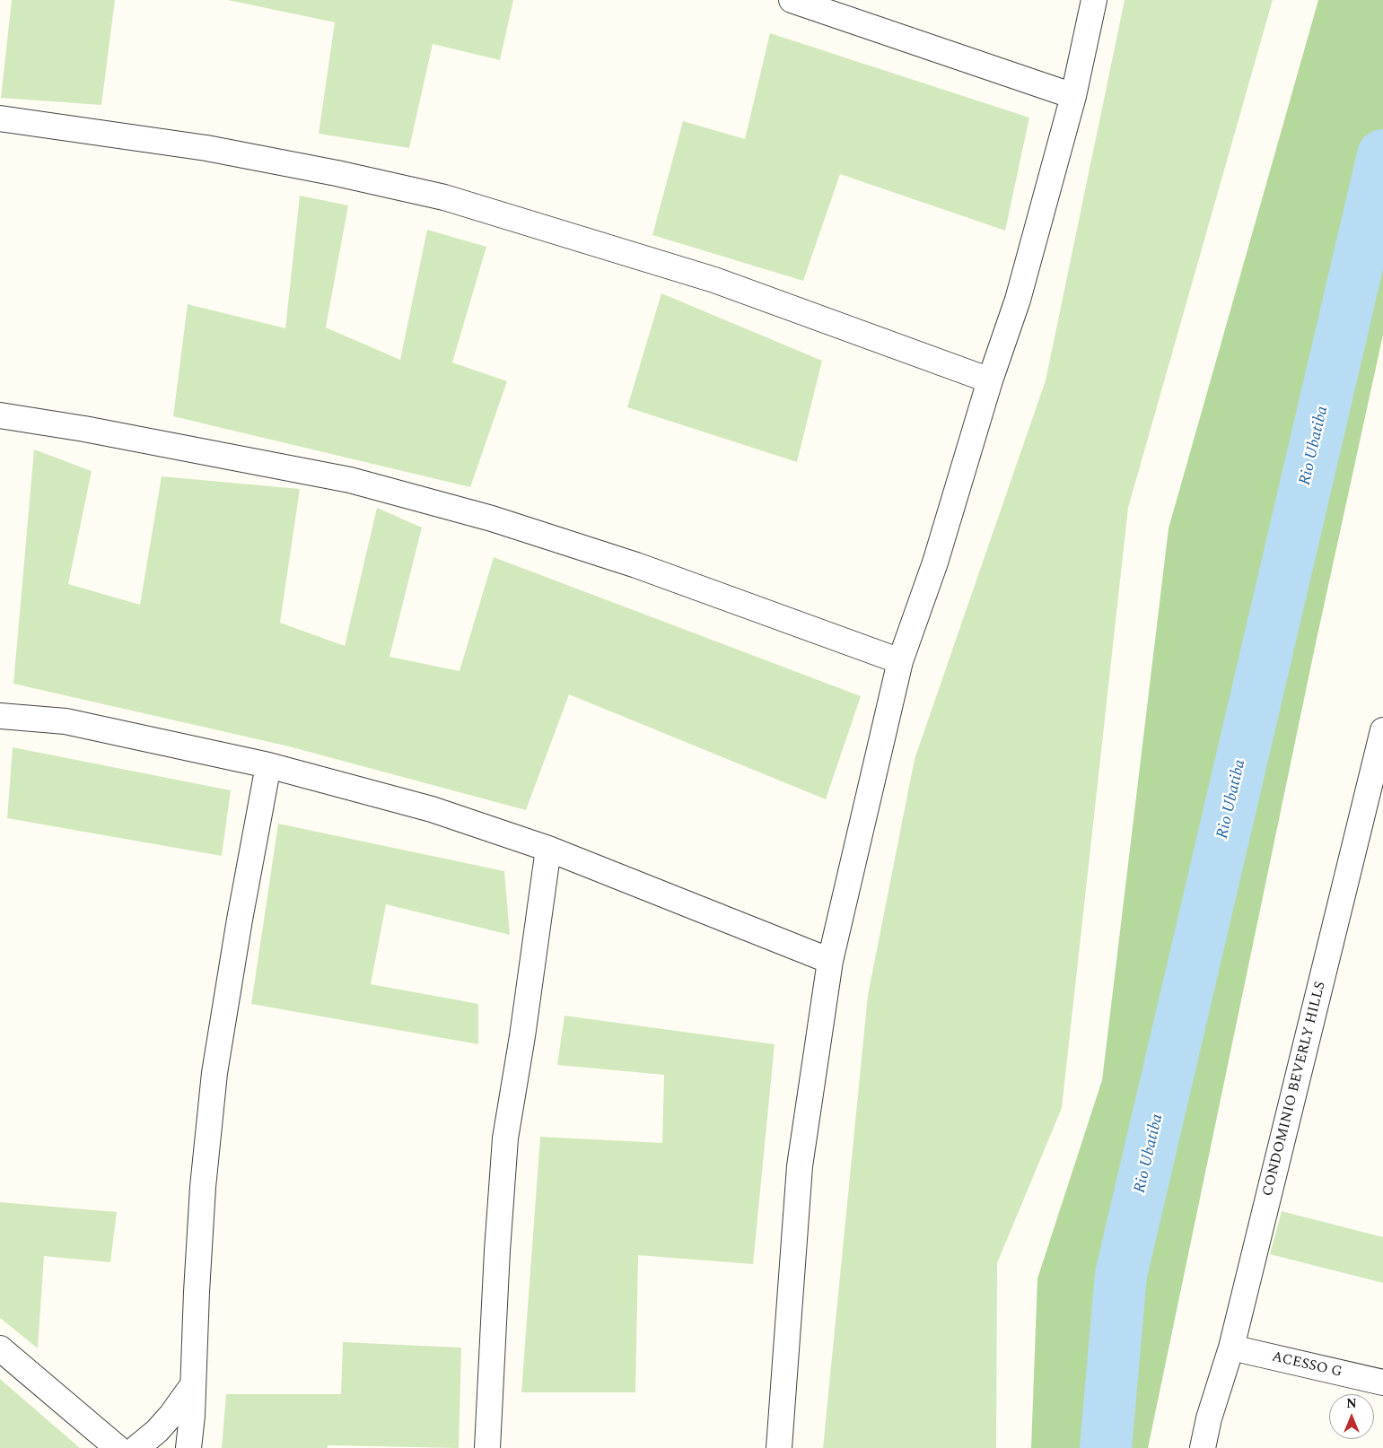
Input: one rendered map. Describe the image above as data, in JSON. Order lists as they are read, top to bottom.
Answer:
{
  "streets": {
    "street": ["CONDOMINIO BEVERLY HILLS", "ACESSO G"]
  },
  "crossings": [
    ["CONDOMINIO BEVERLY HILLS", "ACESSO G"]
  ],
  "water": ["Rio Ubatiba"],
  "north": "top"
}
